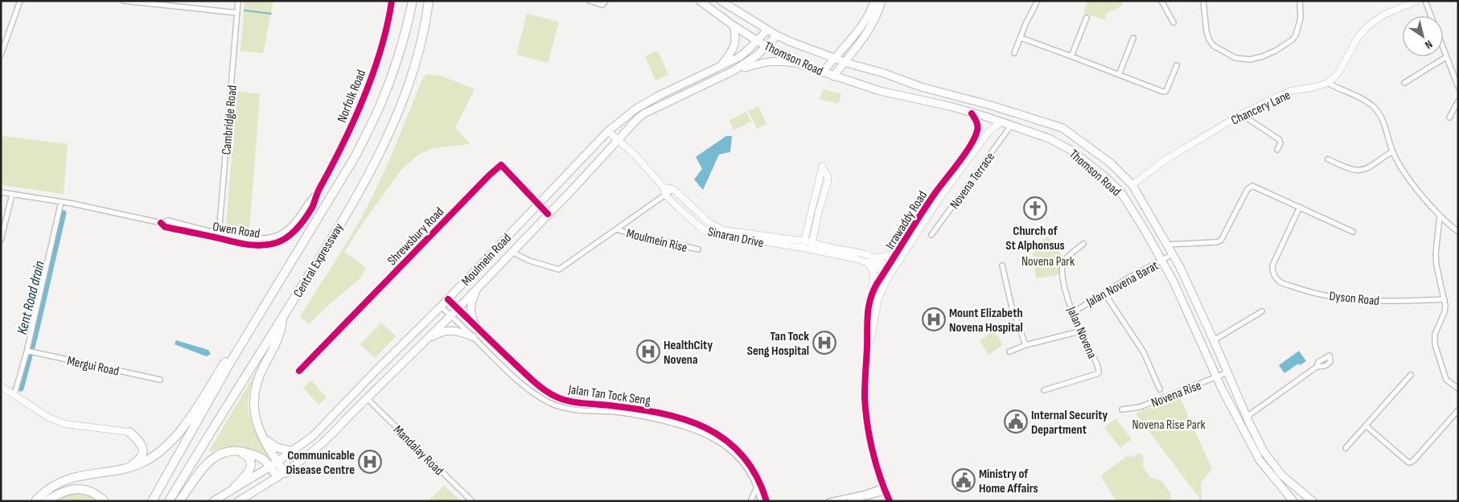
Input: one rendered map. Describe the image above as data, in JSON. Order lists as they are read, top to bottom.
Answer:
{
  "streets": {
    "highway": ["Central Expressway"],
    "main road": ["Thomson Road", "Moulmein Road"],
    "street": [
      "Norfolk Road",
      "Chancery Lane",
      "Cambridge Road",
      "Novena Terrace",
      "Irrawaddy Road",
      "Owen Road",
      "Shrewsbury Road",
      "Sinaran Drive",
      "Moulmein Rise",
      "Jalan Novena Barat",
      "Dyson Road",
      "Jalan Novena",
      "Mergui Road",
      "Novena Rise",
      "Jalan Tan Tock Seng",
      "Mandalay Road"
    ]
  },
  "crossings": [
    ["Thomson Road", "Chancery Lane"],
    ["Thomson Road", "Novena Terrace"],
    ["Thomson Road", "Irrawaddy Road"],
    ["Thomson Road", "Moulmein Road"],
    ["Thomson Road", "Jalan Novena Barat"],
    ["Thomson Road", "Novena Rise"],
    ["Norfolk Road", "Owen Road"],
    ["Cambridge Road", "Owen Road"],
    ["Irrawaddy Road", "Sinaran Drive"],
    ["Shrewsbury Road", "Moulmein Road"],
    ["Sinaran Drive", "Moulmein Rise"],
    ["Sinaran Drive", "Moulmein Road"],
    ["Moulmein Rise", "Moulmein Road"],
    ["Moulmein Road", "Jalan Tan Tock Seng"],
    ["Moulmein Road", "Mandalay Road"],
    ["Jalan Novena Barat", "Jalan Novena"]
  ],
  "water": ["Kent Road drain"],
  "parks": ["Novena Park", "Novena Rise Park"],
  "places": {
    "church": ["Church of St Alphonsus"],
    "hospital": [
      "Mount Elizabeth Novena Hospital",
      "Tan Tock Seng Hospital",
      "HealthCity Novena",
      "Communicable Disease Centre"
    ],
    "public building": ["Internal Security Department", "Ministry of Home Affairs"]
  },
  "north": "bottom right"
}
